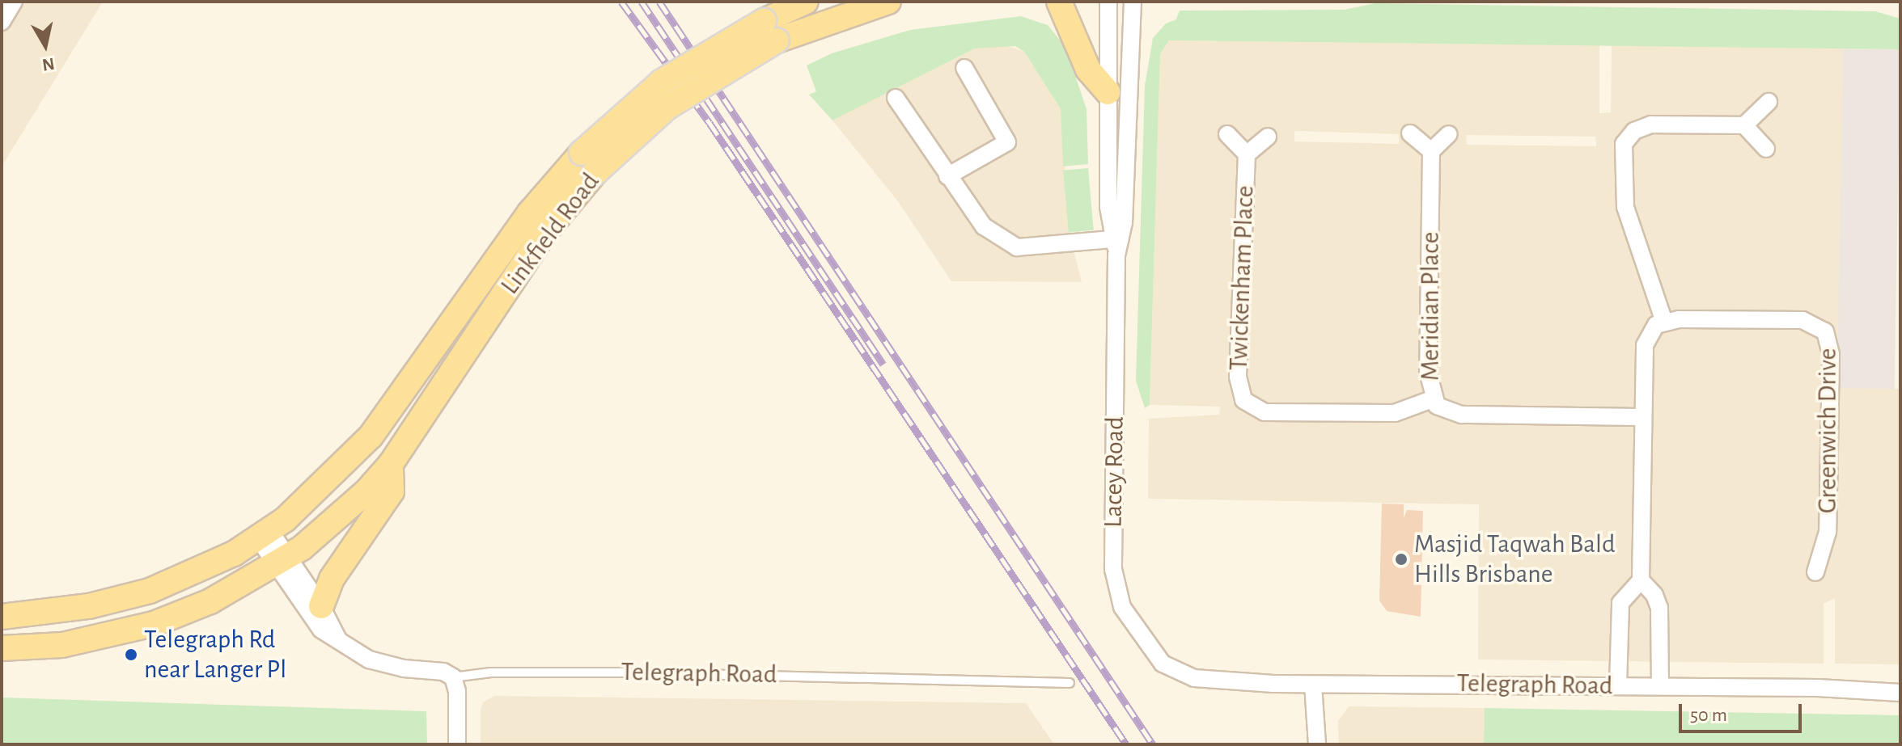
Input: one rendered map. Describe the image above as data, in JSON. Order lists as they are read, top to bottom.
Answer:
{
  "streets": {
    "main road": ["Linkfield Road"],
    "street": [
      "Twickenham Place",
      "Meridian Place",
      "Greenwich Drive",
      "Lacey Road",
      "Telegraph Road"
    ]
  },
  "crossings": [
    ["Linkfield Road", "Telegraph Road"],
    ["Twickenham Place", "Meridian Place"],
    ["Lacey Road", "Telegraph Road"]
  ],
  "places": ["Masjid Taqwah Bald Hills Brisbane", "Telegraph Rd near Langer Pl"],
  "scale_bar": "50 m",
  "north": "bottom"
}
